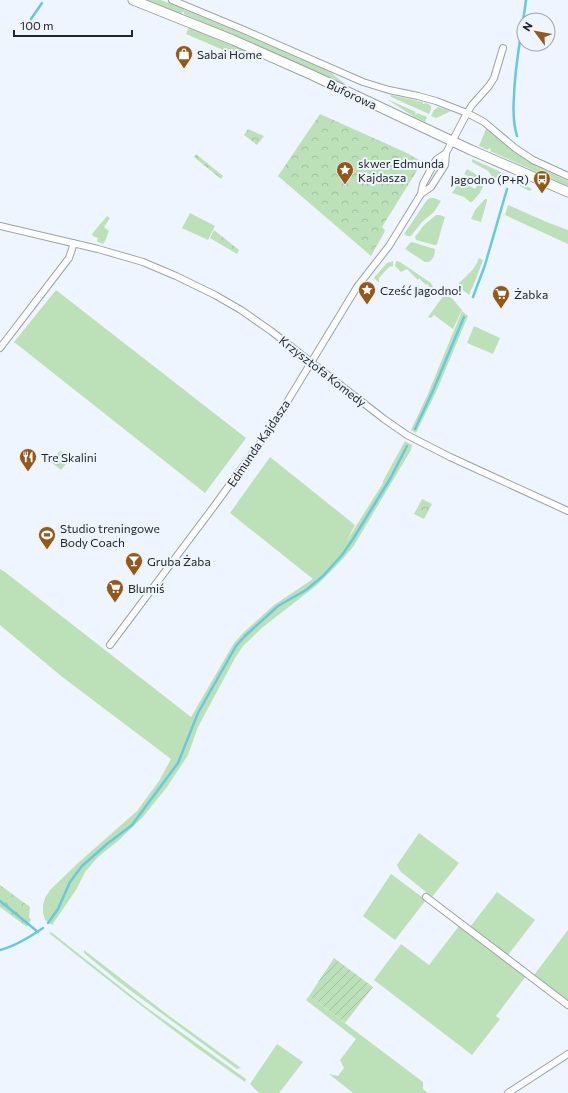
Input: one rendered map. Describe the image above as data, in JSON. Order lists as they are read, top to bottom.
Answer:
{
  "streets": {
    "main road": ["Buforowa"],
    "street": ["Krzysztofa Komedy", "Edmunda Kajdasza"]
  },
  "crossings": [
    ["Buforowa", "Edmunda Kajdasza"],
    ["Krzysztofa Komedy", "Edmunda Kajdasza"]
  ],
  "places": {
    "shop": ["Sabai Home"],
    "place": ["skwer Edmunda Kajdasza", "Cześć Jagodno!"],
    "bus stop": ["Jagodno (P+R)"],
    "supermarket": ["Żabka", "Blumiś"],
    "restaurant": ["Tre Skalini"],
    "sports": ["Studio treningowe Body Coach"],
    "bar": ["Gruba Żaba"]
  },
  "scale_bar": "100 m",
  "north": "top left"
}
